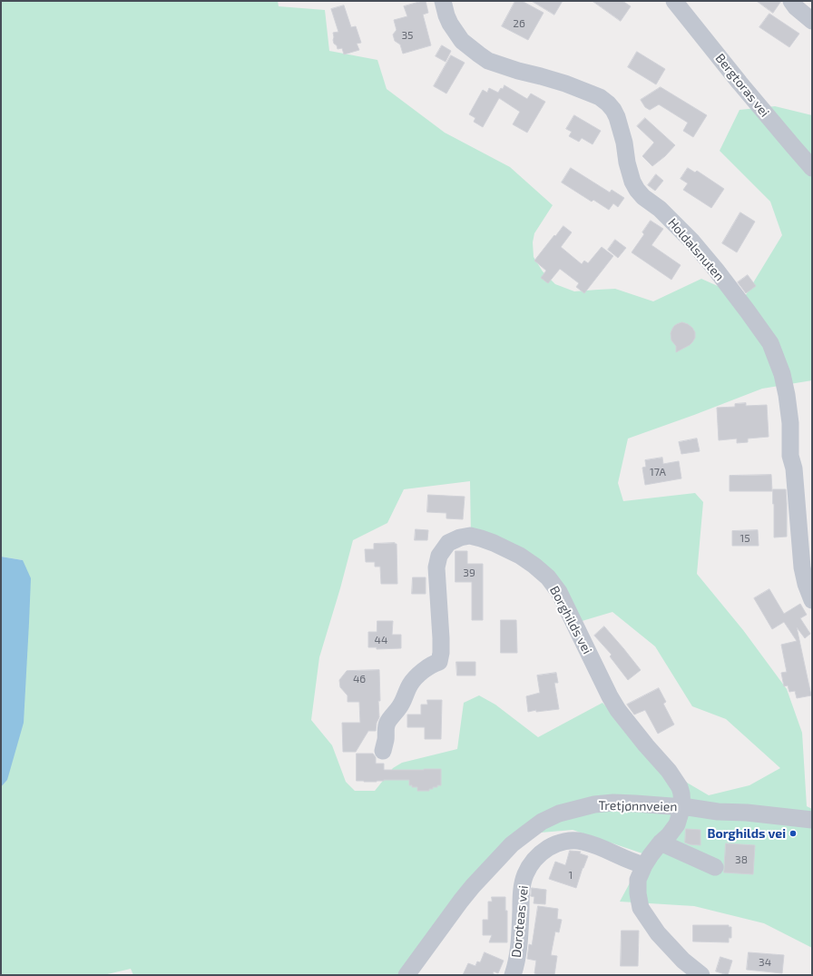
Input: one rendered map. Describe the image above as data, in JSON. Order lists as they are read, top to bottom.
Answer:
{
  "streets": {
    "street": [
      "Bergtoras vei",
      "Holdalsnuten",
      "Borghilds vei",
      "Tretjønnveien",
      "Doroteas vei"
    ]
  },
  "crossings": [
    ["Borghilds vei", "Tretjønnveien"],
    ["Borghilds vei", "Doroteas vei"]
  ],
  "places": ["Borghilds vei"],
  "house_numbers": [
    "26",
    "35",
    "17A",
    "15",
    "39",
    "44",
    "46",
    "38",
    "1",
    "34"
  ]
}
